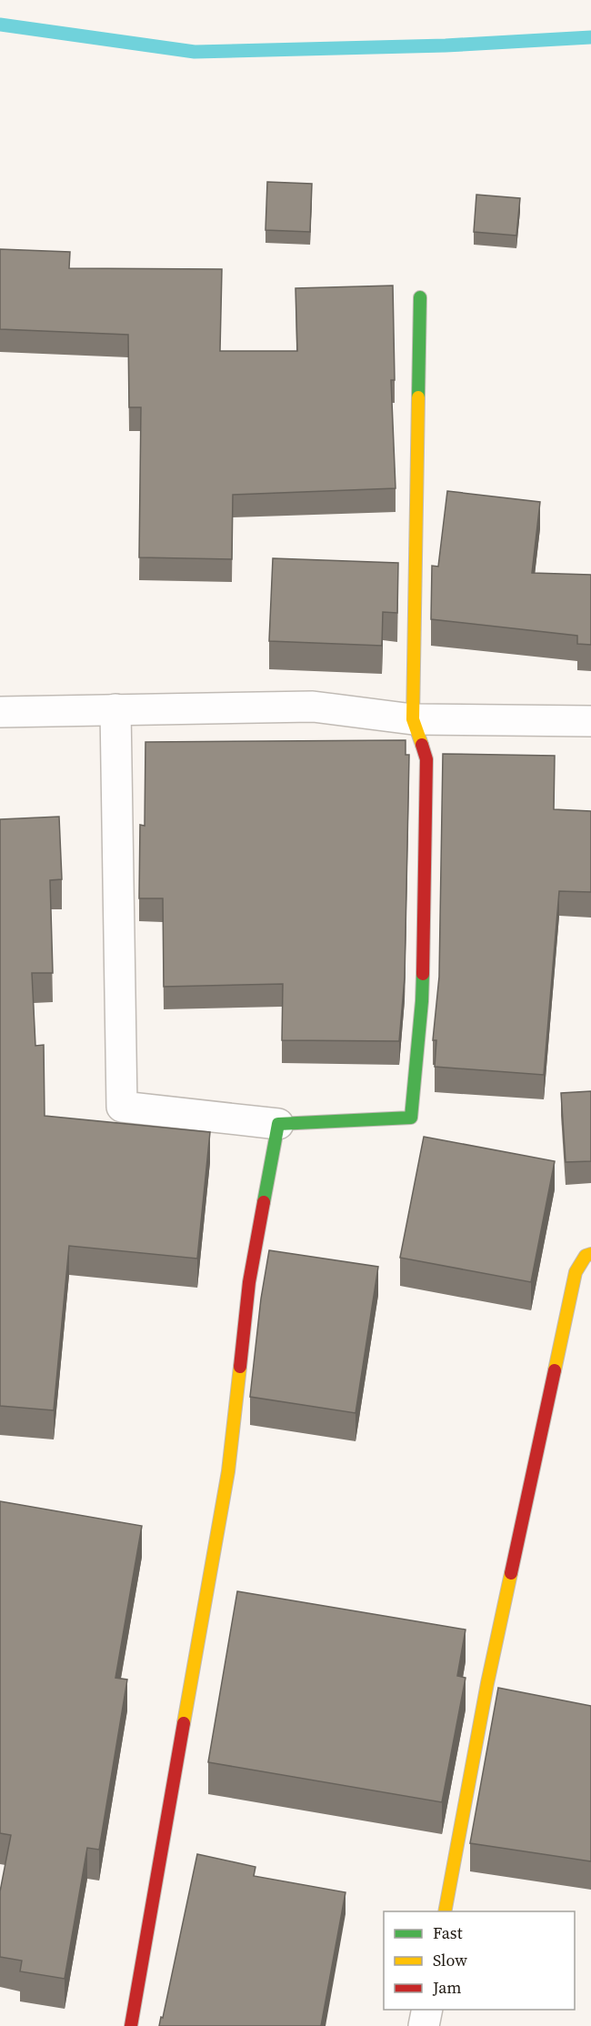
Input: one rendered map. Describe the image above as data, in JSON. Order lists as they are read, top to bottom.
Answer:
{
  "legend": ["Fast", "Slow", "Jam"]
}
